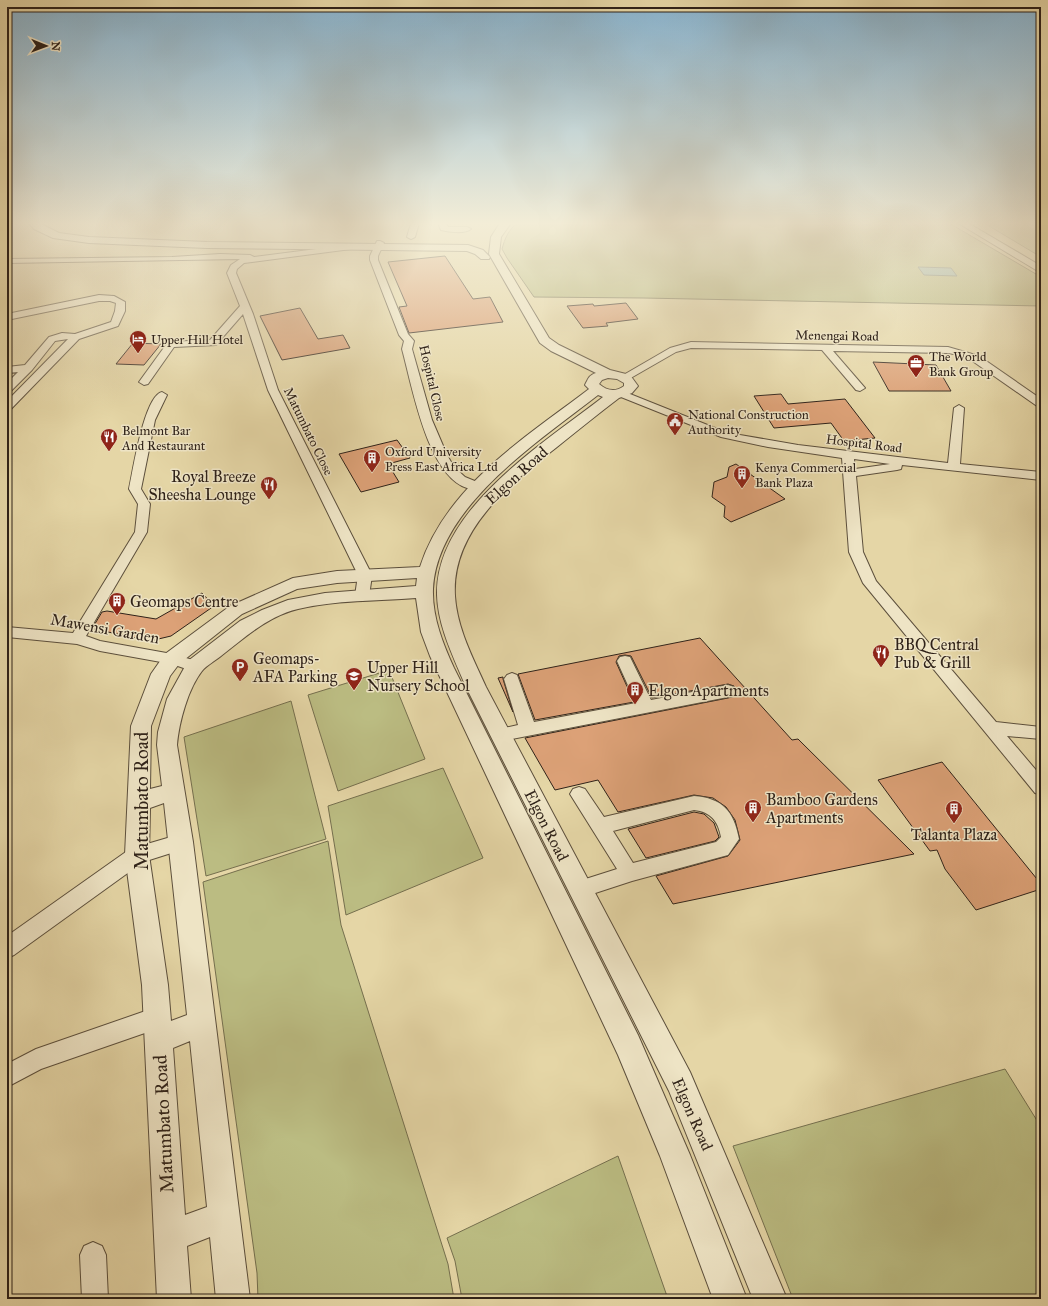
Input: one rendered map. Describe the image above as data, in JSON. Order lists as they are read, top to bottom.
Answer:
{
  "streets": {
    "street": [
      "Menengai Road",
      "Hospital Close",
      "Matumbato Close",
      "Hospital Road",
      "Elgon Road",
      "Mawensi Garden",
      "Matumbato Road"
    ]
  },
  "crossings": [
    ["Menengai Road", "Hospital Road"],
    ["Menengai Road", "Elgon Road"],
    ["Hospital Close", "Elgon Road"],
    ["Matumbato Close", "Matumbato Road"],
    ["Hospital Road", "Elgon Road"],
    ["Elgon Road", "Matumbato Road"],
    ["Mawensi Garden", "Matumbato Road"]
  ],
  "places": {
    "hotel": ["Upper Hill Hotel"],
    "office": ["The World Bank Group"],
    "public building": ["National Construction Authority"],
    "restaurant": ["Belmont Bar And Restaurant", "Royal Breeze Sheesha Lounge", "BBQ Central Pub & Grill"],
    "building": [
      "Oxford University Press East Africa Ltd",
      "Kenya Commercial Bank Plaza",
      "Geomaps Centre",
      "Elgon Apartments",
      "Bamboo Gardens Apartments",
      "Talanta Plaza"
    ],
    "parking": ["Geomaps- AFA Parking"],
    "school or university": ["Upper Hill Nursery School"]
  },
  "north": "right"
}
